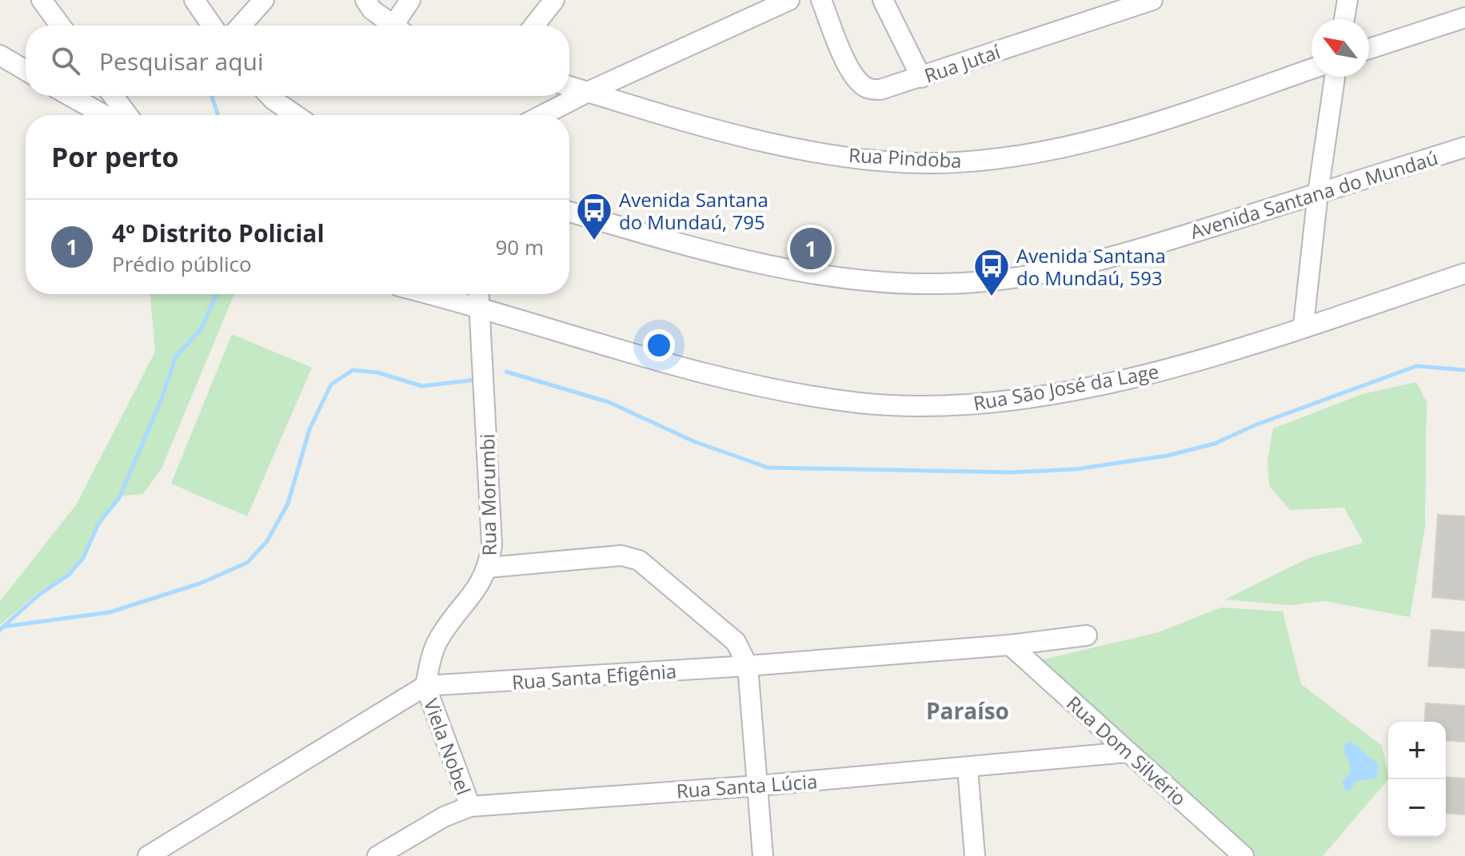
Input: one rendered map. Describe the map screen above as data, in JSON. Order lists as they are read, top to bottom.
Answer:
{
  "streets": {
    "street": [
      "Rua Jutaí",
      "Rua Pindoba",
      "Avenida Santana do Mundaú",
      "Rua São José da Lage",
      "Rua Morumbi",
      "Rua Santa Efigênia",
      "Viela Nobel",
      "Rua Dom Silvério",
      "Rua Santa Lúcia"
    ]
  },
  "crossings": [
    ["Rua São José da Lage", "Rua Morumbi"],
    ["Rua Morumbi", "Rua Santa Efigênia"],
    ["Rua Morumbi", "Viela Nobel"],
    ["Rua Santa Efigênia", "Viela Nobel"],
    ["Rua Santa Efigênia", "Rua Dom Silvério"],
    ["Viela Nobel", "Rua Santa Lúcia"],
    ["Rua Dom Silvério", "Rua Santa Lúcia"]
  ],
  "districts": ["Paraíso"],
  "places": {
    "bus stop": ["Avenida Santana do Mundaú, 795", "Avenida Santana do Mundaú, 593"]
  },
  "north": "top left",
  "page": {
    "search": "Pesquisar aqui",
    "heading": "Por perto",
    "list": [
      {
        "mark": "1",
        "name": "4º Distrito Policial",
        "note": "Prédio público",
        "value": "90 m"
      }
    ],
    "pins": "1",
    "map_buttons": ["+", "−"]
  }
}
